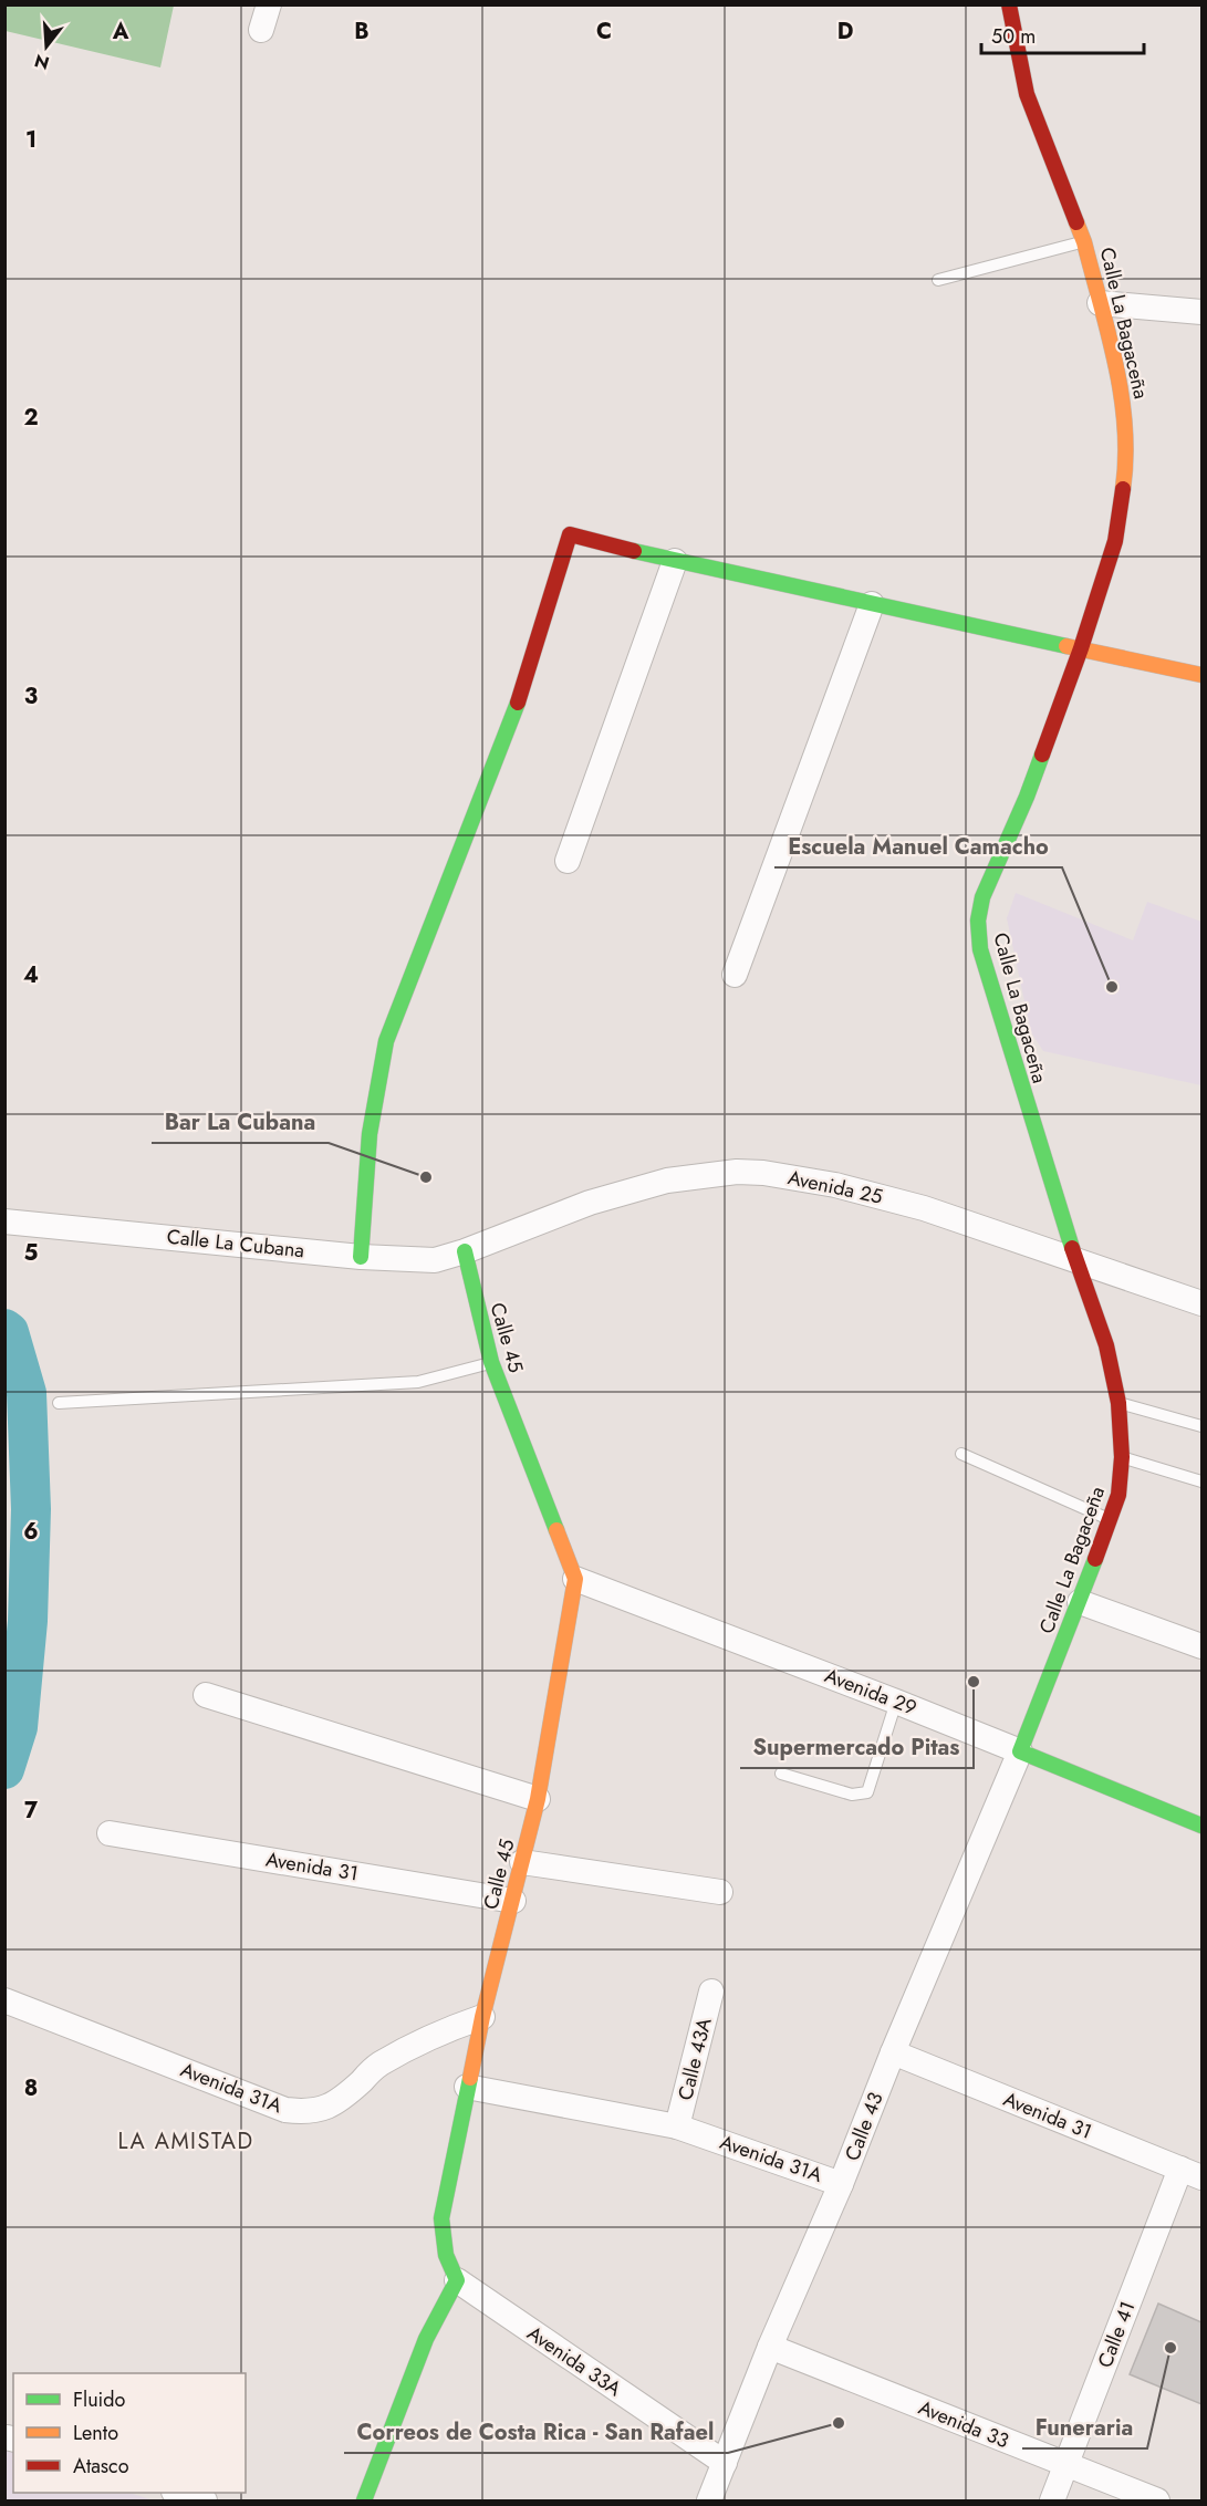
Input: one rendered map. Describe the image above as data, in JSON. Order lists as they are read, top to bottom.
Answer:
{
  "streets": {
    "street": [
      "Calle La Bagaceña",
      "Avenida 25",
      "Calle La Cubana",
      "Calle 45",
      "Avenida 29",
      "Avenida 31",
      "Calle 43A",
      "Avenida 31A",
      "Calle 43",
      "Calle 41",
      "Avenida 33A",
      "Avenida 33"
    ]
  },
  "crossings": [
    ["Calle La Bagaceña", "Avenida 25"],
    ["Calle La Bagaceña", "Avenida 29"],
    ["Calle La Bagaceña", "Calle 43"],
    ["Avenida 25", "Calle La Cubana"],
    ["Avenida 25", "Calle 45"],
    ["Calle La Cubana", "Calle 45"],
    ["Calle 45", "Avenida 29"],
    ["Calle 45", "Avenida 31"],
    ["Calle 45", "Avenida 31A"],
    ["Calle 45", "Avenida 33A"],
    ["Avenida 29", "Calle 43"],
    ["Avenida 31", "Calle 43"],
    ["Avenida 31", "Calle 41"],
    ["Calle 43A", "Avenida 31A"],
    ["Avenida 31A", "Calle 43"],
    ["Calle 43", "Avenida 33A"],
    ["Calle 43", "Avenida 33"],
    ["Calle 41", "Avenida 33"]
  ],
  "districts": ["LA AMISTAD"],
  "places": [
    "Escuela Manuel Camacho",
    "Bar La Cubana",
    "Supermercado Pitas",
    "Funeraria",
    "Correos de Costa Rica - San Rafael"
  ],
  "legend": ["Fluido", "Lento", "Atasco"],
  "scale_bar": "50 m",
  "north": "bottom",
  "grid": {
    "columns": [
      "A",
      "B",
      "C",
      "D"
    ],
    "rows": [
      "1",
      "2",
      "3",
      "4",
      "5",
      "6",
      "7",
      "8"
    ]
  }
}
